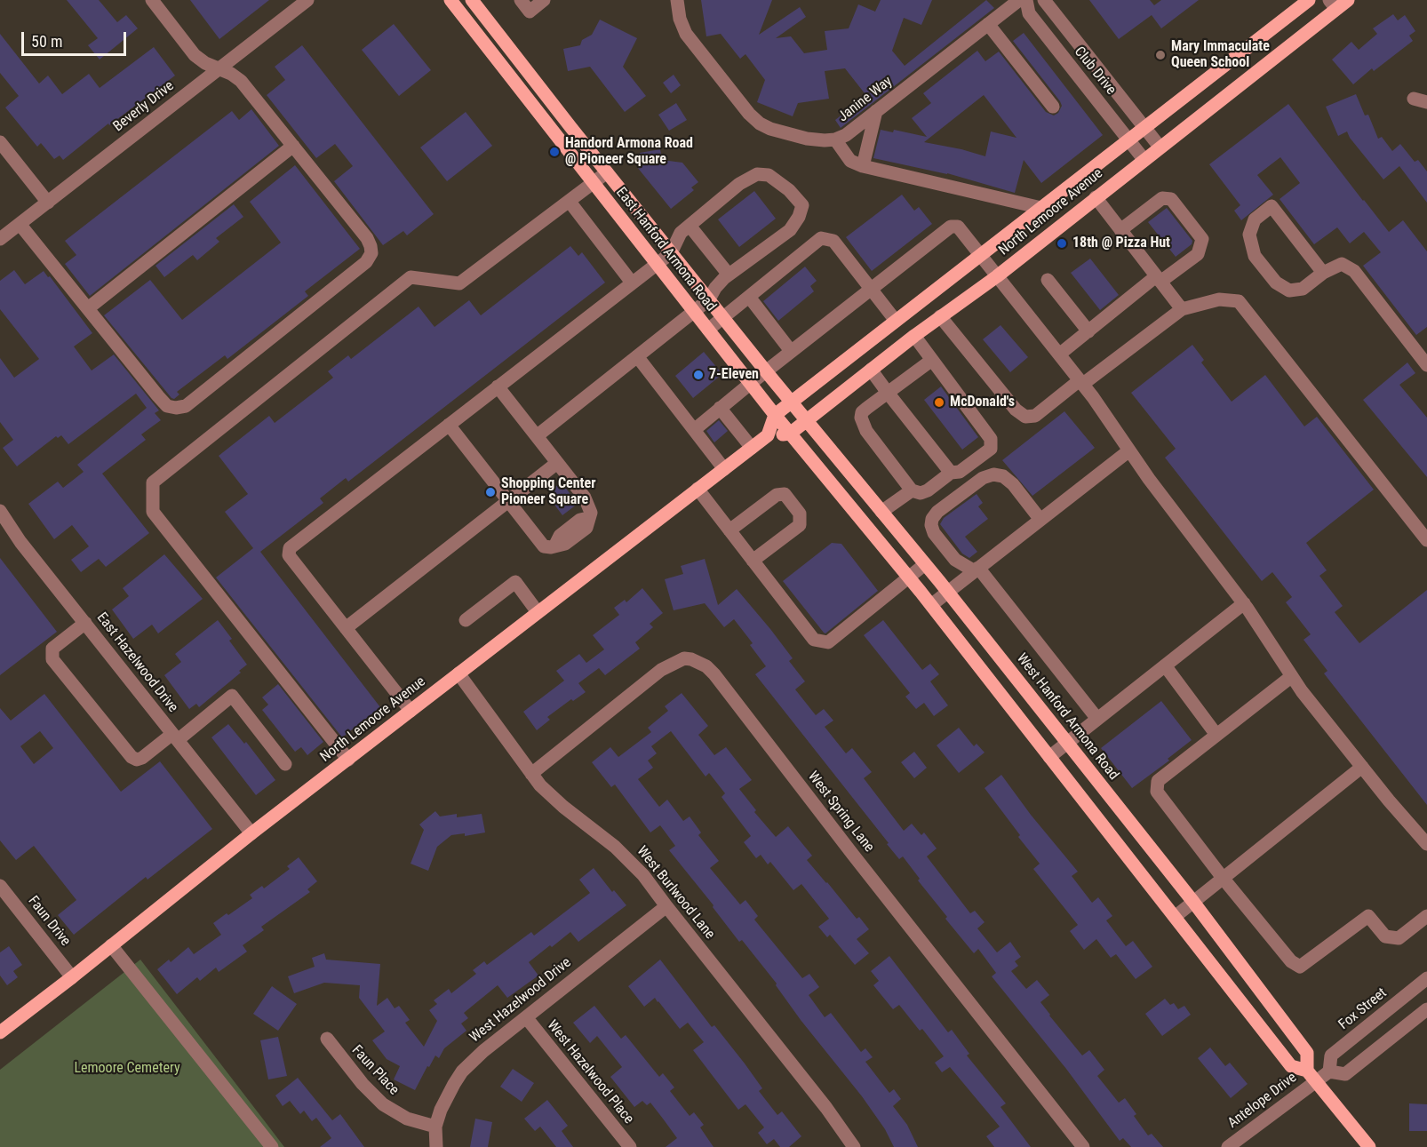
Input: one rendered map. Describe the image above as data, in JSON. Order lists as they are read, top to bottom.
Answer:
{
  "streets": {
    "main road": ["North Lemoore Avenue", "East Hanford Armona Road", "West Hanford Armona Road"],
    "street": [
      "Club Drive",
      "Janine Way",
      "Beverly Drive",
      "East Hazelwood Drive",
      "West Spring Lane",
      "West Burlwood Lane",
      "Faun Drive",
      "West Hazelwood Drive",
      "Fox Street",
      "Faun Place",
      "West Hazelwood Place",
      "Antelope Drive"
    ]
  },
  "crossings": [
    ["Club Drive", "North Lemoore Avenue"],
    ["North Lemoore Avenue", "East Hanford Armona Road"],
    ["North Lemoore Avenue", "East Hazelwood Drive"],
    ["North Lemoore Avenue", "West Hanford Armona Road"],
    ["North Lemoore Avenue", "West Burlwood Lane"],
    ["North Lemoore Avenue", "Faun Drive"],
    ["East Hanford Armona Road", "West Hanford Armona Road"],
    ["West Hanford Armona Road", "Fox Street"],
    ["West Hanford Armona Road", "Antelope Drive"],
    ["West Spring Lane", "West Burlwood Lane"],
    ["West Burlwood Lane", "West Hazelwood Drive"],
    ["West Hazelwood Drive", "Faun Place"],
    ["West Hazelwood Drive", "West Hazelwood Place"],
    ["Fox Street", "Antelope Drive"]
  ],
  "parks": ["Lemoore Cemetery"],
  "places": [
    "Mary Immaculate Queen School",
    "Handord Armona Road @ Pioneer Square",
    "18th @ Pizza Hut",
    "7-Eleven",
    "McDonald's",
    "Shopping Center Pioneer Square"
  ],
  "scale_bar": "50 m"
}
